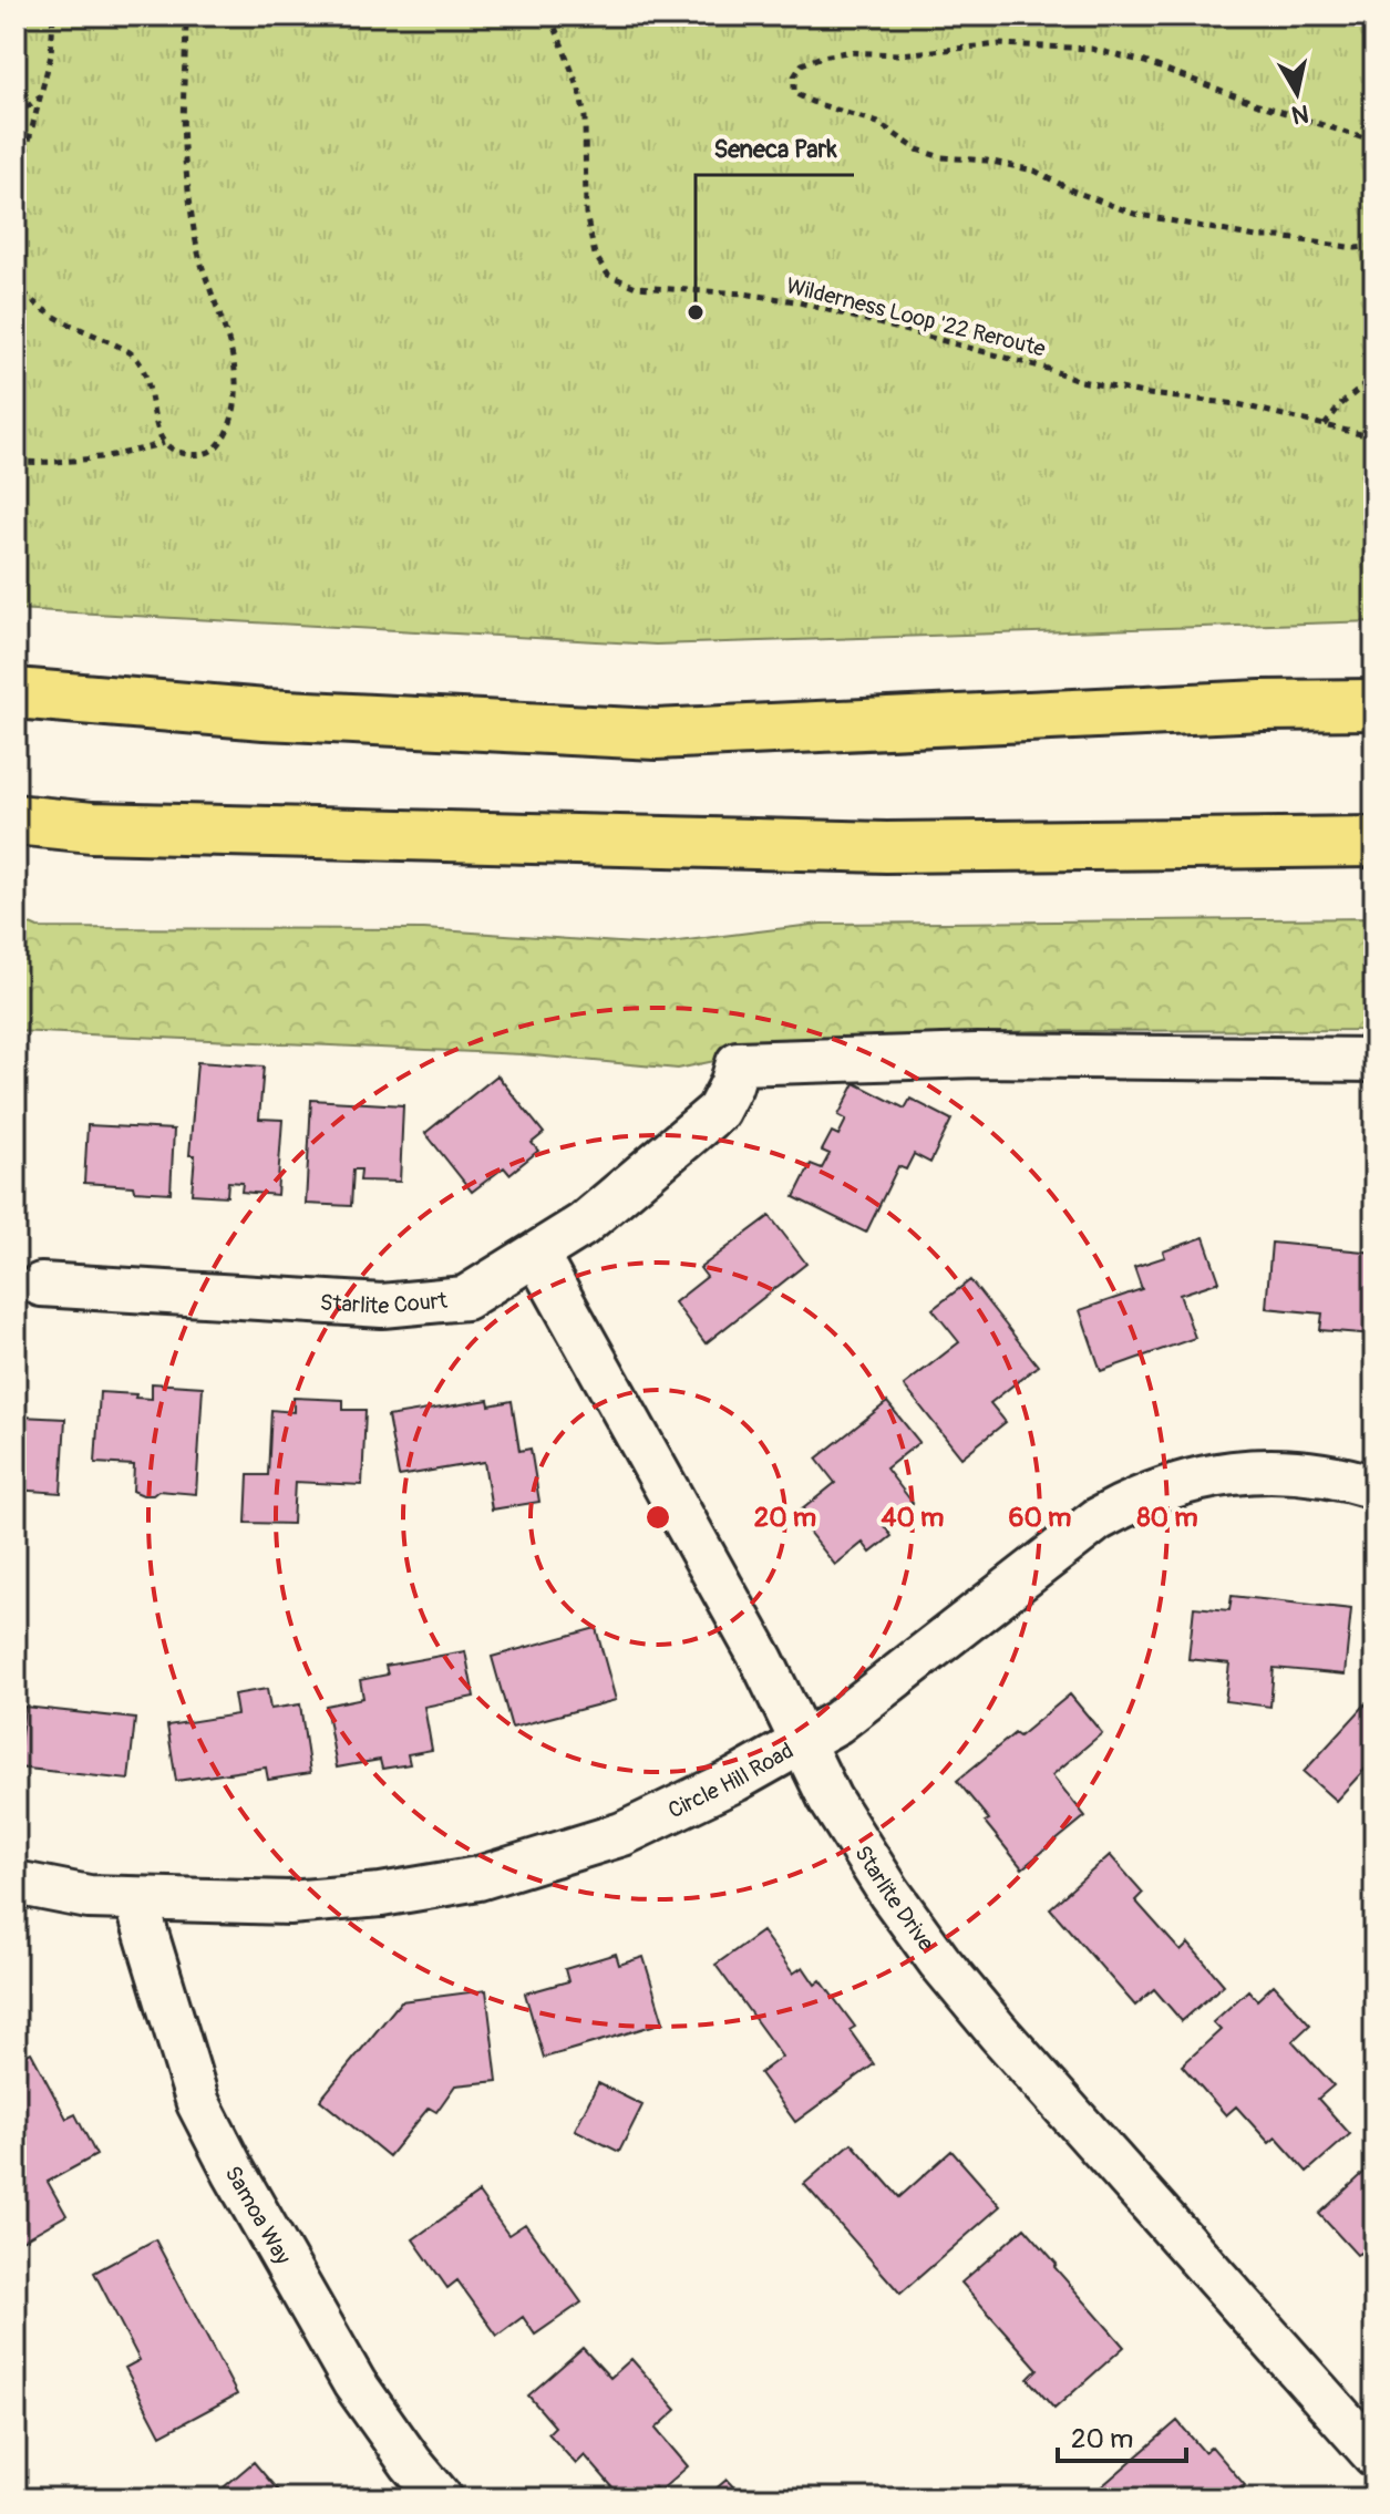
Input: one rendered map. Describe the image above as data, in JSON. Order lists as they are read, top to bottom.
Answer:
{
  "streets": {
    "street": [
      "Starlite Court",
      "Circle Hill Road",
      "Starlite Drive",
      "Samoa Way"
    ],
    "path": ["Wilderness Loop '22 Reroute"]
  },
  "crossings": [
    ["Starlite Court", "Starlite Drive"],
    ["Circle Hill Road", "Starlite Drive"],
    ["Circle Hill Road", "Samoa Way"]
  ],
  "places": ["Seneca Park"],
  "scale_bar": "20 m",
  "north": "bottom",
  "rings": [
    "20 m",
    "40 m",
    "60 m",
    "80 m"
  ]
}
